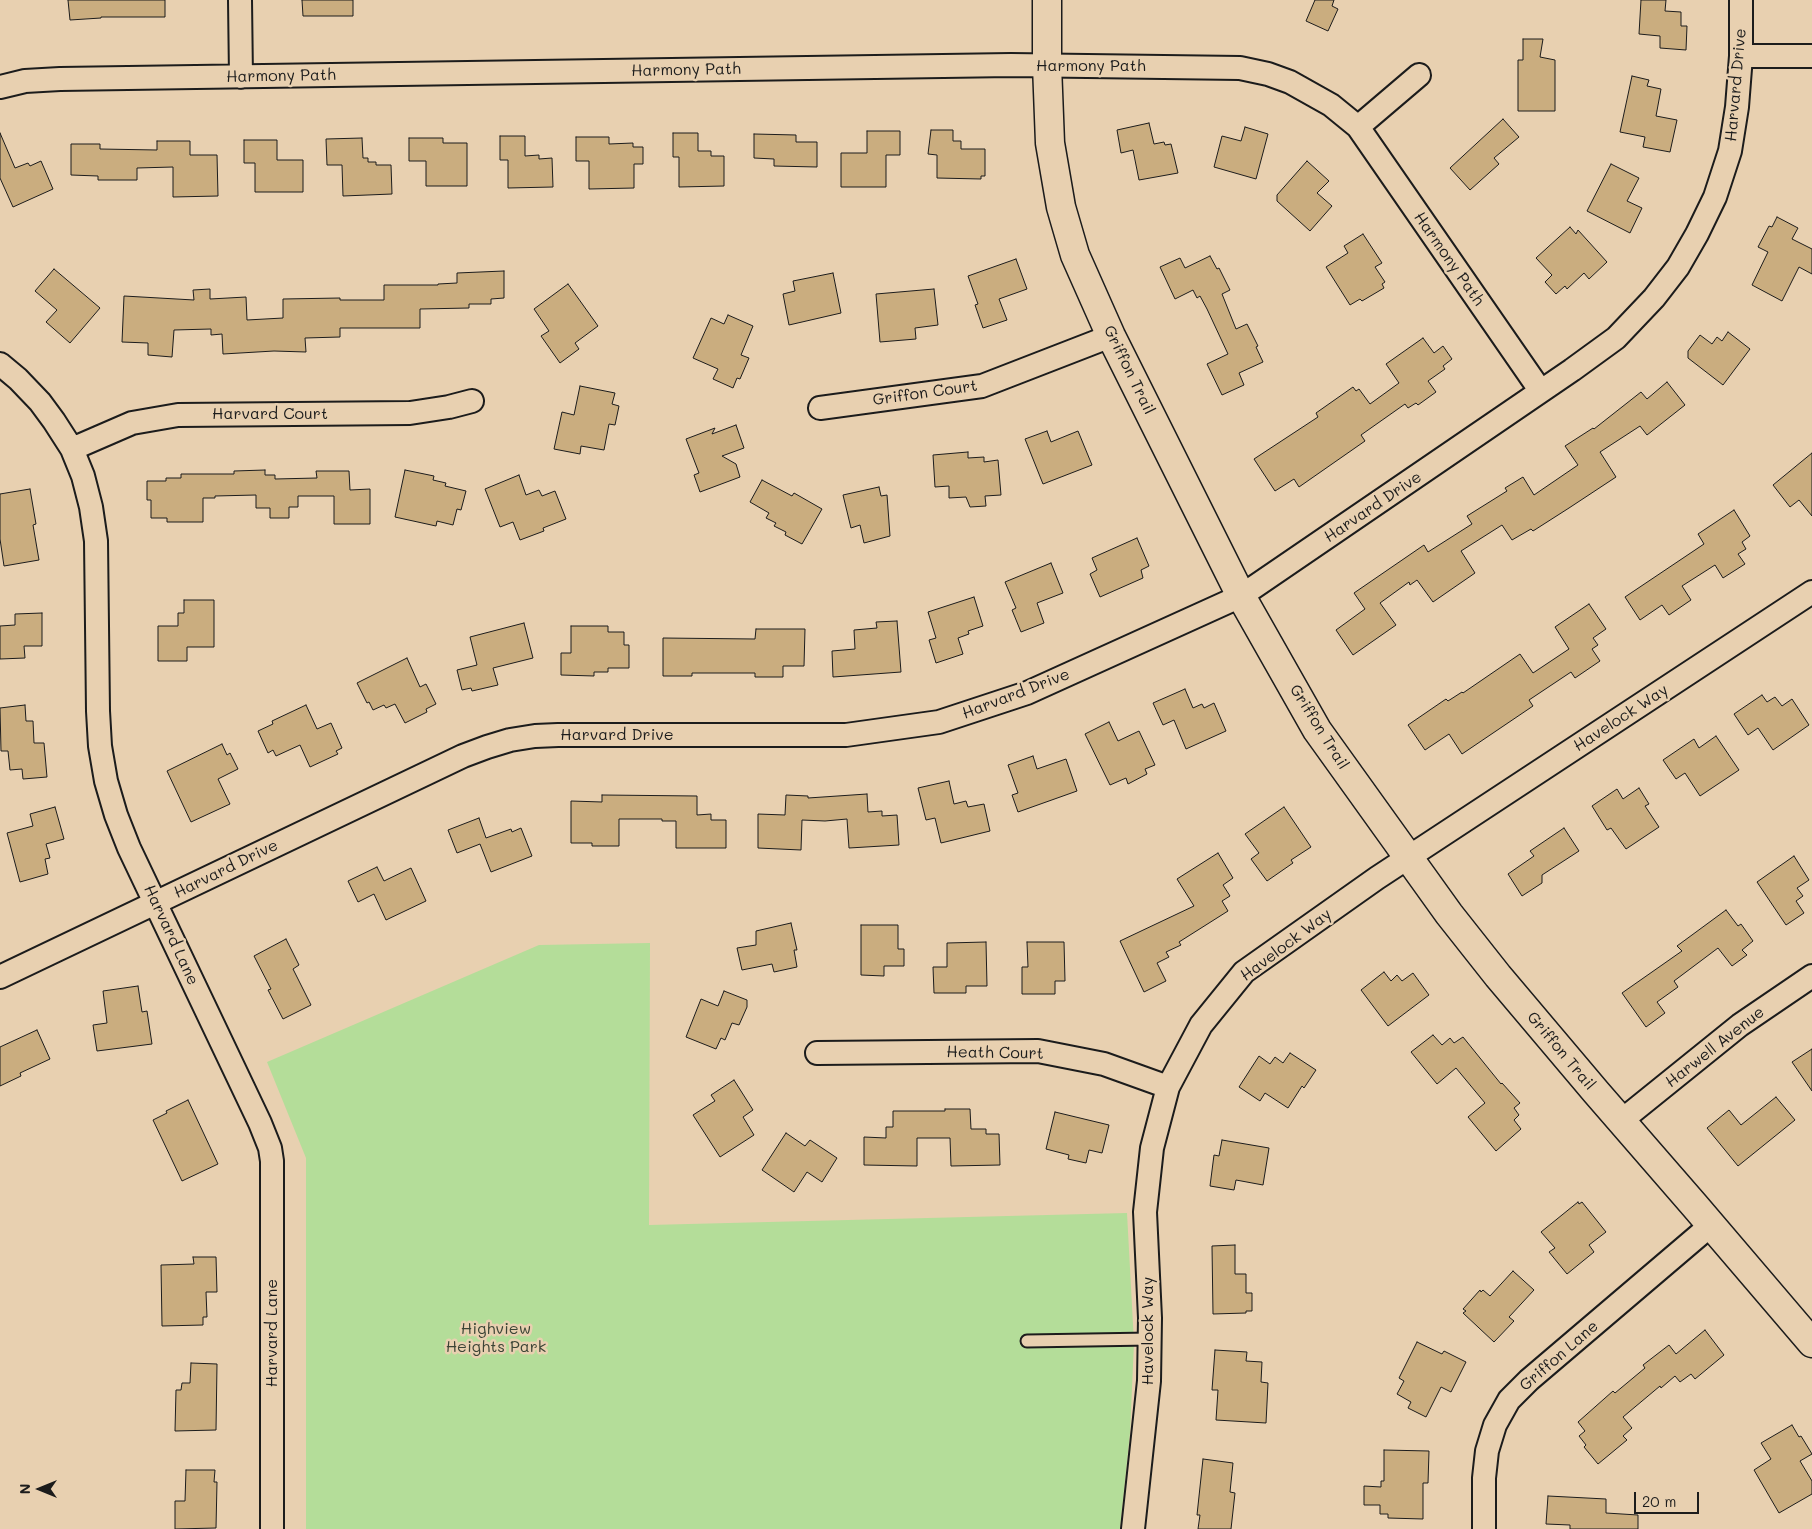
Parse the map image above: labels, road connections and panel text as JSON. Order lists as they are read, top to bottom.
{
  "streets": {
    "street": [
      "Harmony Path",
      "Harvard Drive",
      "Griffon Trail",
      "Griffon Court",
      "Harvard Court",
      "Havelock Way",
      "Harvard Lane",
      "Harwell Avenue",
      "Heath Court",
      "Griffon Lane"
    ]
  },
  "crossings": [
    ["Harmony Path", "Harvard Drive"],
    ["Harmony Path", "Griffon Trail"],
    ["Harvard Drive", "Griffon Trail"],
    ["Harvard Drive", "Harvard Lane"],
    ["Griffon Trail", "Griffon Court"],
    ["Griffon Trail", "Havelock Way"],
    ["Griffon Trail", "Harwell Avenue"],
    ["Griffon Trail", "Griffon Lane"],
    ["Harvard Court", "Harvard Lane"],
    ["Havelock Way", "Heath Court"]
  ],
  "parks": ["Highview Heights Park"],
  "scale_bar": "20 m",
  "north": "left"
}
